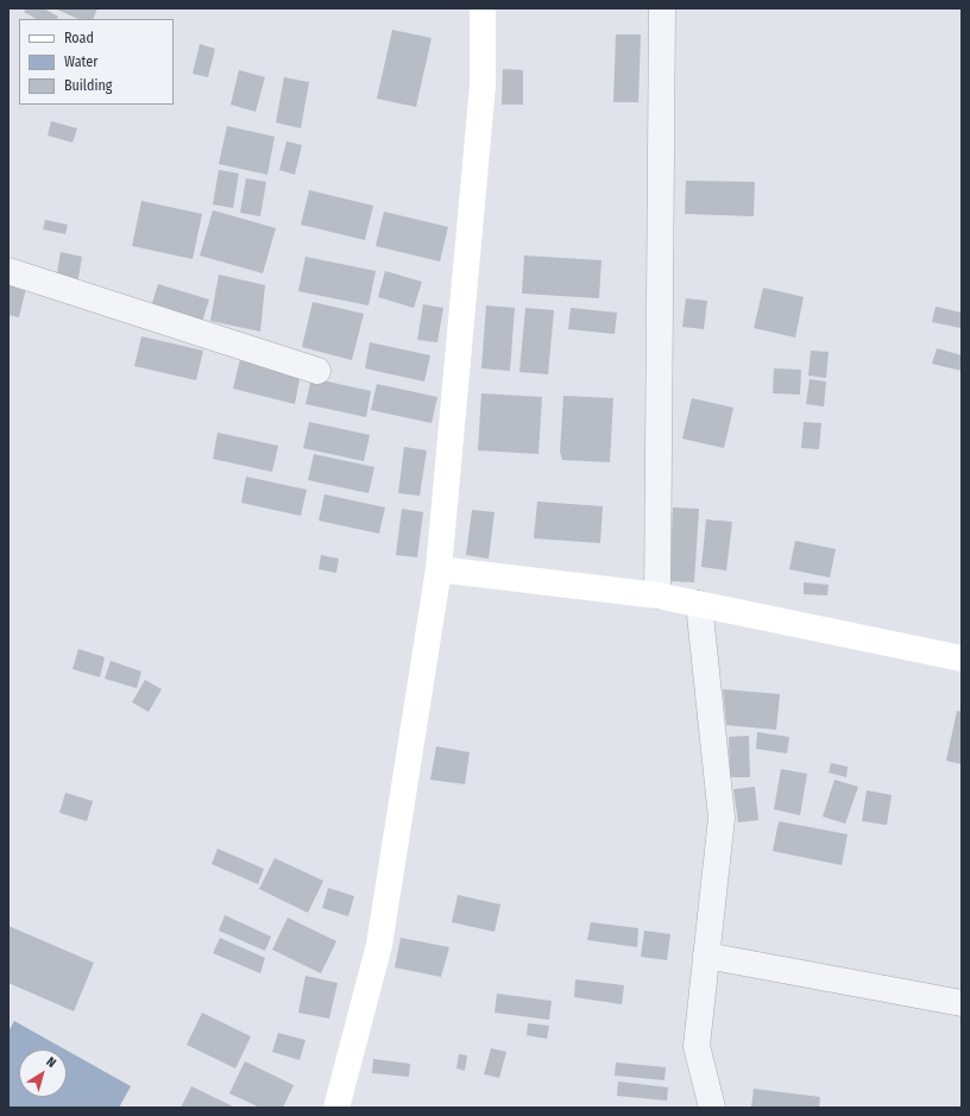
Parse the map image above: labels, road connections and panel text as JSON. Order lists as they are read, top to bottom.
{
  "legend": ["Road", "Water", "Building"],
  "north": "top right"
}
